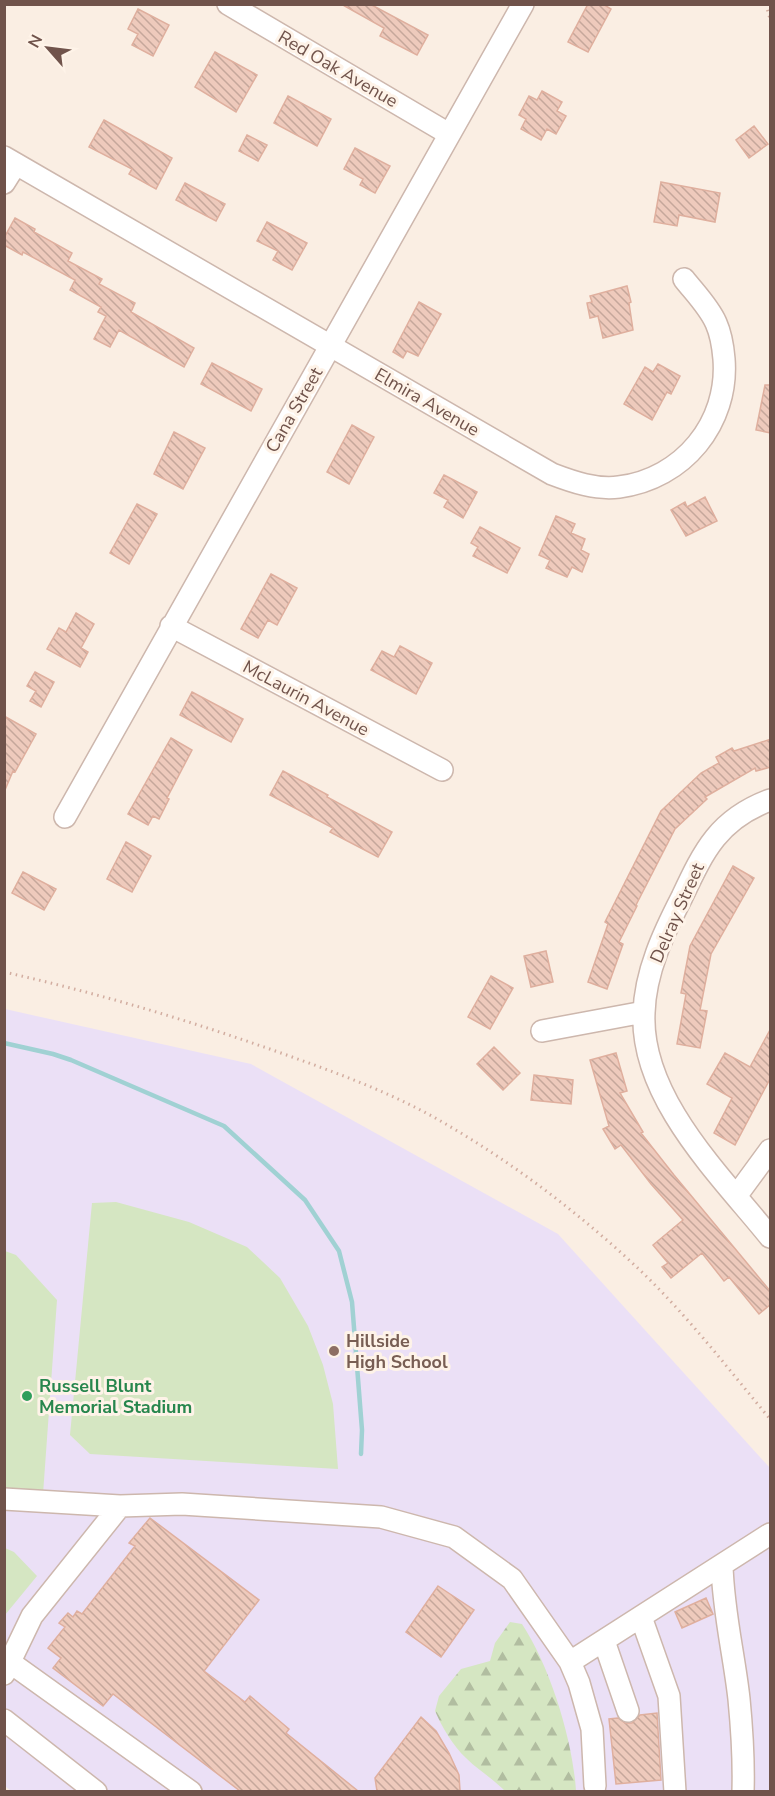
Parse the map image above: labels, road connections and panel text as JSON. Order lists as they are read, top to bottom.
{
  "streets": {
    "street": [
      "Red Oak Avenue",
      "Elmira Avenue",
      "Cana Street",
      "McLaurin Avenue",
      "Delray Street"
    ]
  },
  "crossings": [
    ["Red Oak Avenue", "Cana Street"],
    ["Elmira Avenue", "Cana Street"],
    ["Cana Street", "McLaurin Avenue"]
  ],
  "places": ["Hillside High School", "Russell Blunt Memorial Stadium"],
  "north": "top left"
}
